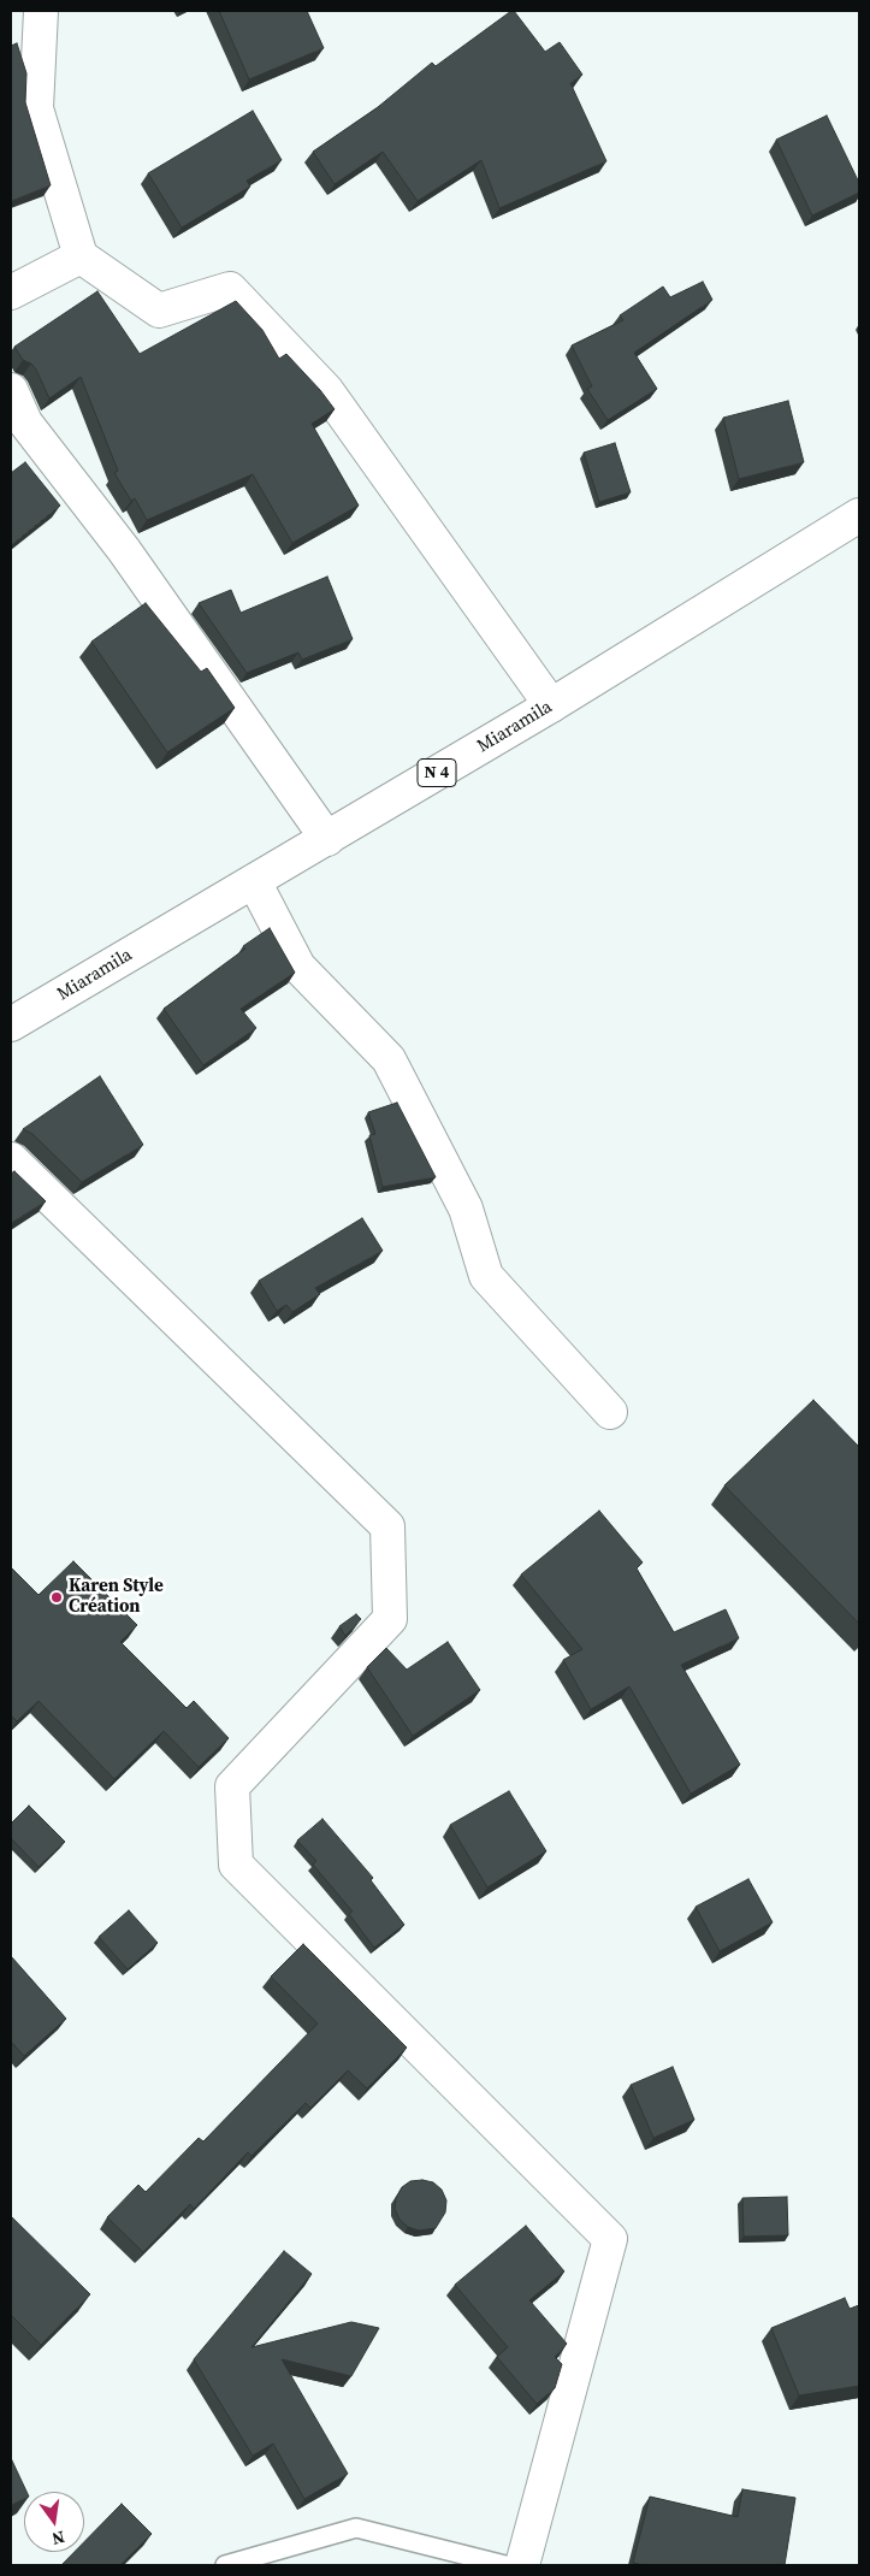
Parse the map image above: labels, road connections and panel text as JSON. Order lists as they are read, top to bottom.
{
  "streets": {
    "street": ["Miaramila", "N 4"]
  },
  "places": ["Karen Style Création"],
  "north": "bottom"
}
